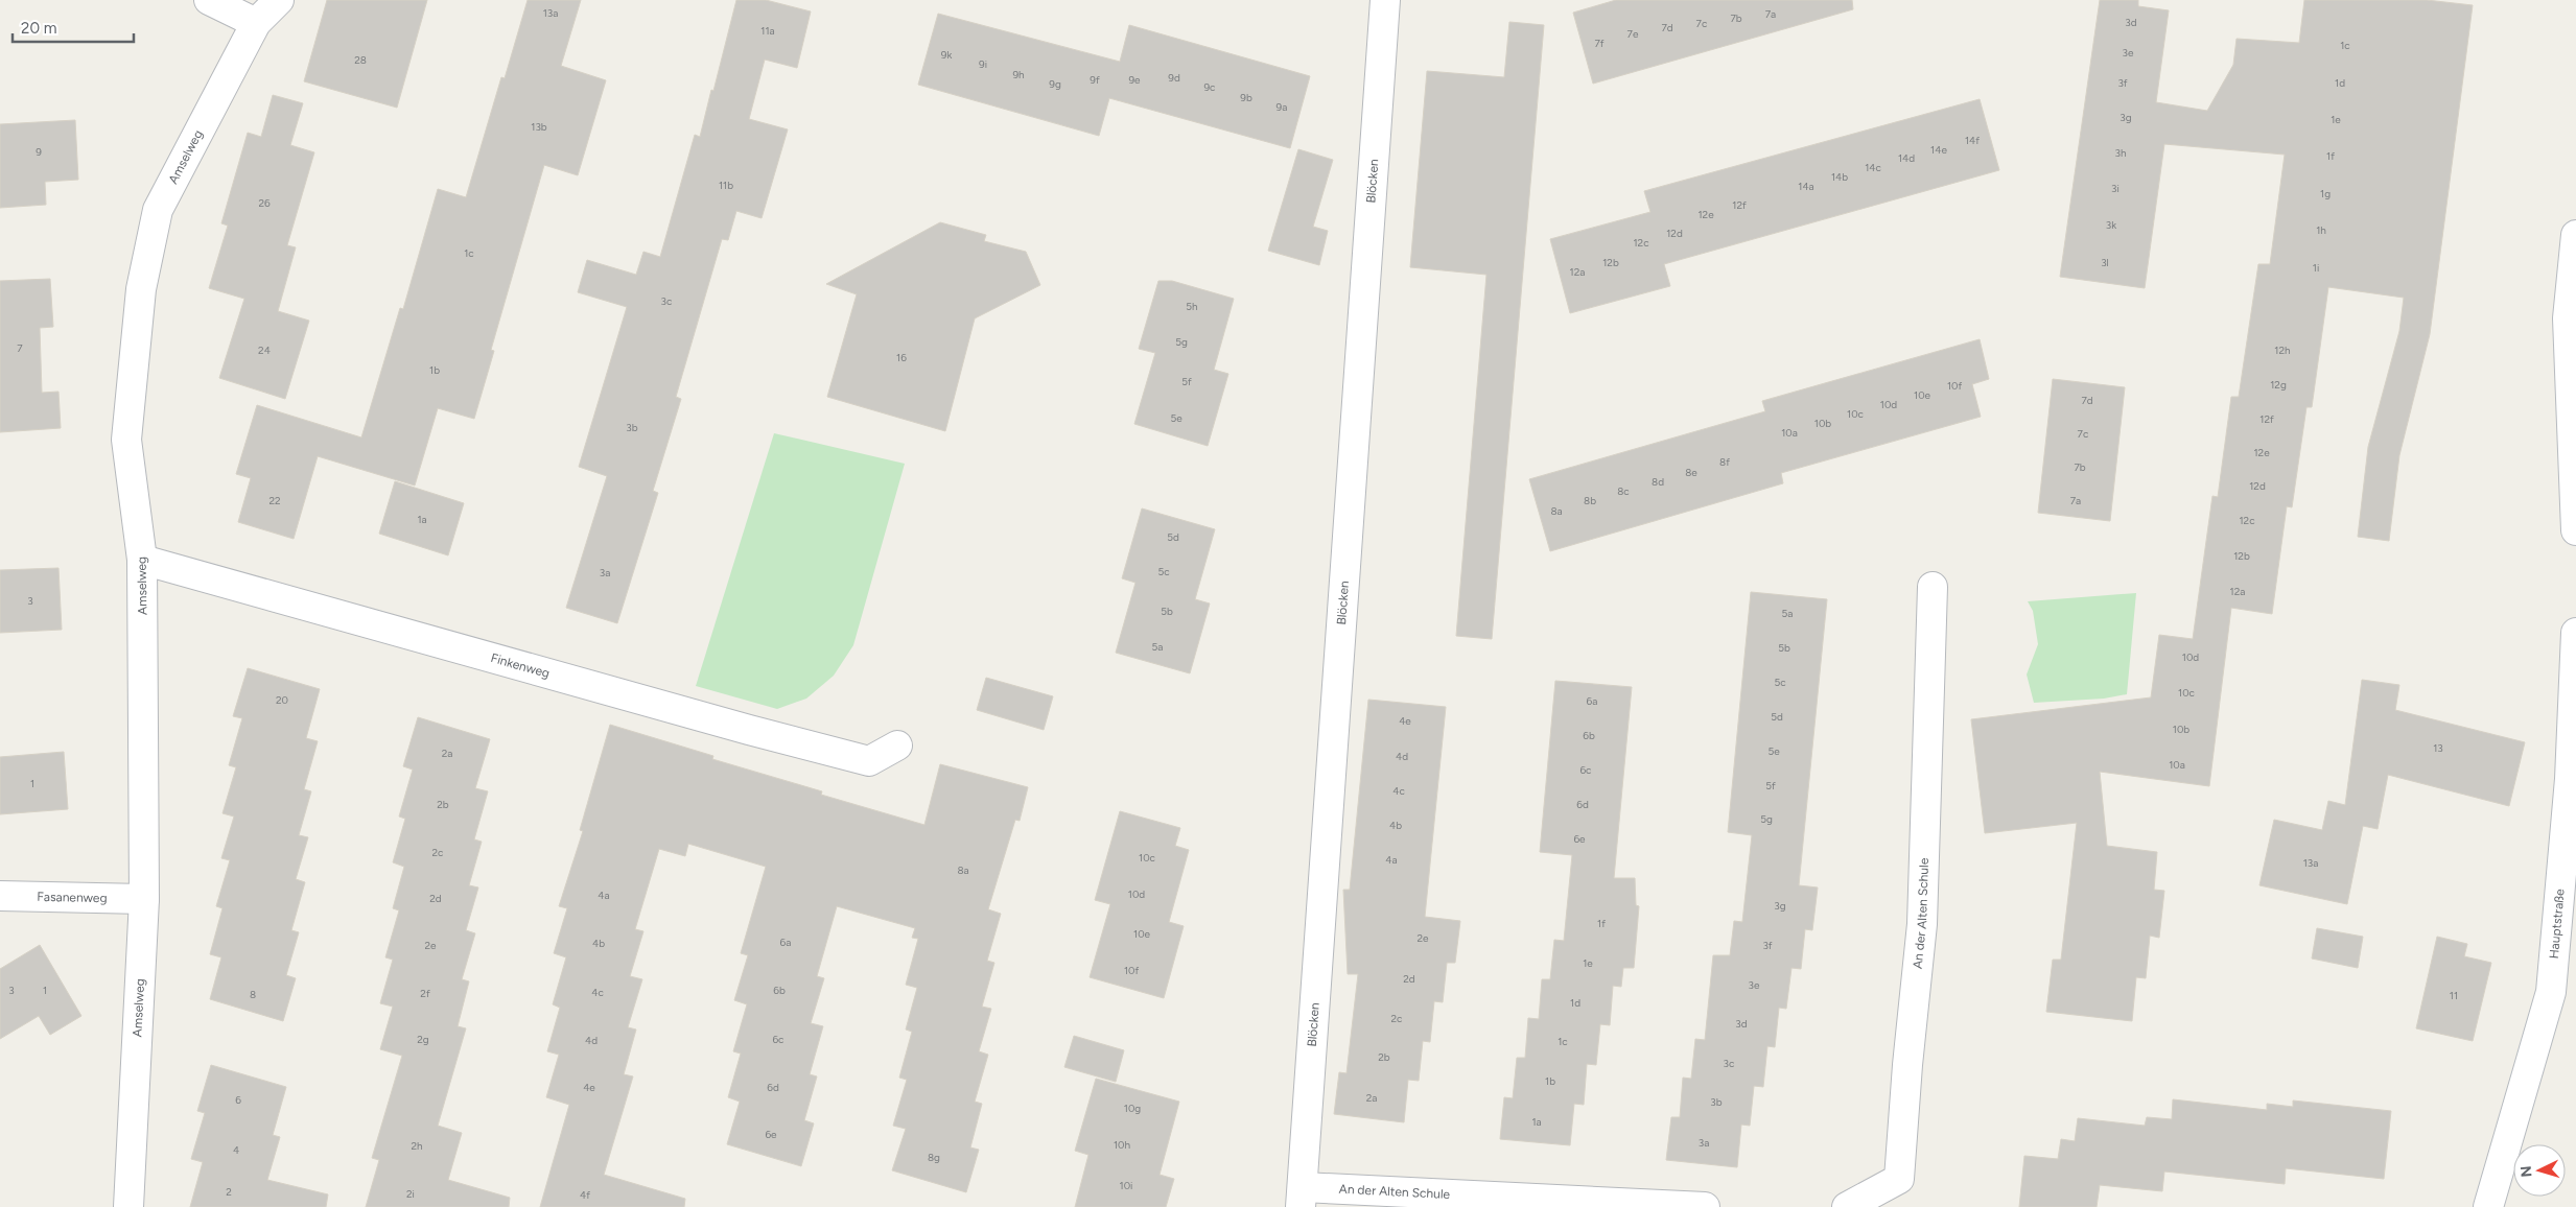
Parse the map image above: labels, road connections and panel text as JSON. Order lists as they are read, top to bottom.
{
  "streets": {
    "street": [
      "Amselweg",
      "Blöcken",
      "Finkenweg",
      "Fasanenweg",
      "An der Alten Schule",
      "Hauptstraße"
    ]
  },
  "crossings": [
    ["Amselweg", "Finkenweg"],
    ["Amselweg", "Fasanenweg"],
    ["Blöcken", "An der Alten Schule"]
  ],
  "house_numbers": [
    "13a",
    "7a",
    "7b",
    "3d",
    "7c",
    "7d",
    "11a",
    "7e",
    "7f",
    "1c",
    "3e",
    "9k",
    "28",
    "9i",
    "9h",
    "9d",
    "9f",
    "9e",
    "3f",
    "1d",
    "9g",
    "9c",
    "9b",
    "9a",
    "3g",
    "1e",
    "13b",
    "14f",
    "14e",
    "9",
    "3h",
    "1f",
    "14d",
    "14c",
    "14b",
    "11b",
    "14a",
    "3i",
    "1g",
    "26",
    "12f",
    "12e",
    "3k",
    "1h",
    "12d",
    "12c",
    "1c",
    "12b",
    "3l",
    "1i",
    "12a",
    "3c",
    "5h",
    "5g",
    "7",
    "24",
    "12h",
    "16",
    "1b",
    "5f",
    "12g",
    "10f",
    "10e",
    "7d",
    "10d",
    "10c",
    "5e",
    "12f",
    "10b",
    "3b",
    "10a",
    "7c",
    "12e",
    "8f",
    "7b",
    "8e",
    "8d",
    "12d",
    "8c",
    "22",
    "8b",
    "7a",
    "8a",
    "1a",
    "12c",
    "5d",
    "12b",
    "5c",
    "3a",
    "12a",
    "3",
    "5b",
    "5a",
    "5a",
    "5b",
    "10d",
    "5c",
    "10c",
    "20",
    "6a",
    "5d",
    "4e",
    "10b",
    "6b",
    "13",
    "5e",
    "2a",
    "4d",
    "10a",
    "6c",
    "1",
    "5f",
    "4c",
    "2b",
    "6d",
    "5g",
    "4b",
    "6e",
    "2c",
    "10c",
    "4a",
    "13a",
    "8a",
    "10d",
    "4a",
    "2d",
    "3g",
    "1f",
    "10e",
    "2e",
    "6a",
    "4b",
    "2e",
    "3f",
    "1e",
    "10f",
    "2d",
    "3e",
    "3",
    "1",
    "6b",
    "4c",
    "2f",
    "8",
    "11",
    "1d",
    "2c",
    "3d",
    "2g",
    "6c",
    "4d",
    "1c",
    "2b",
    "3c",
    "1b",
    "4e",
    "6d",
    "2a",
    "6",
    "3b",
    "10g",
    "1a",
    "6e",
    "3a",
    "10h",
    "2h",
    "4",
    "8g",
    "10i",
    "2",
    "2i",
    "4f"
  ],
  "scale_bar": "20 m",
  "north": "left"
}
